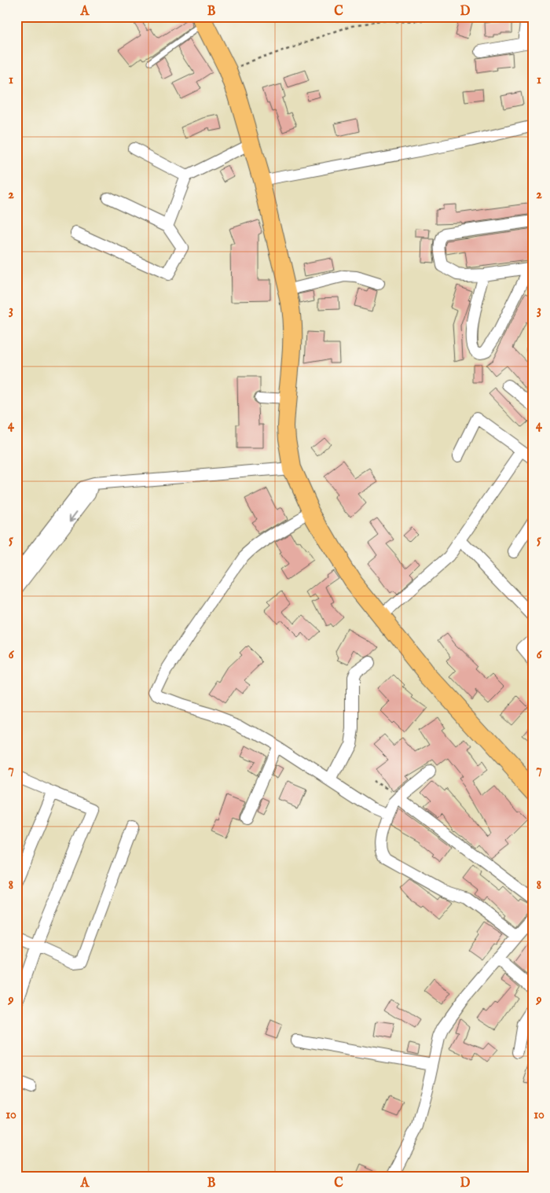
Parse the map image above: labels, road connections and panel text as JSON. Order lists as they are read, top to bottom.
{
  "grid": {
    "columns": [
      "A",
      "B",
      "C",
      "D"
    ],
    "rows": [
      "1",
      "2",
      "3",
      "4",
      "5",
      "6",
      "7",
      "8",
      "9",
      "10"
    ]
  }
}
